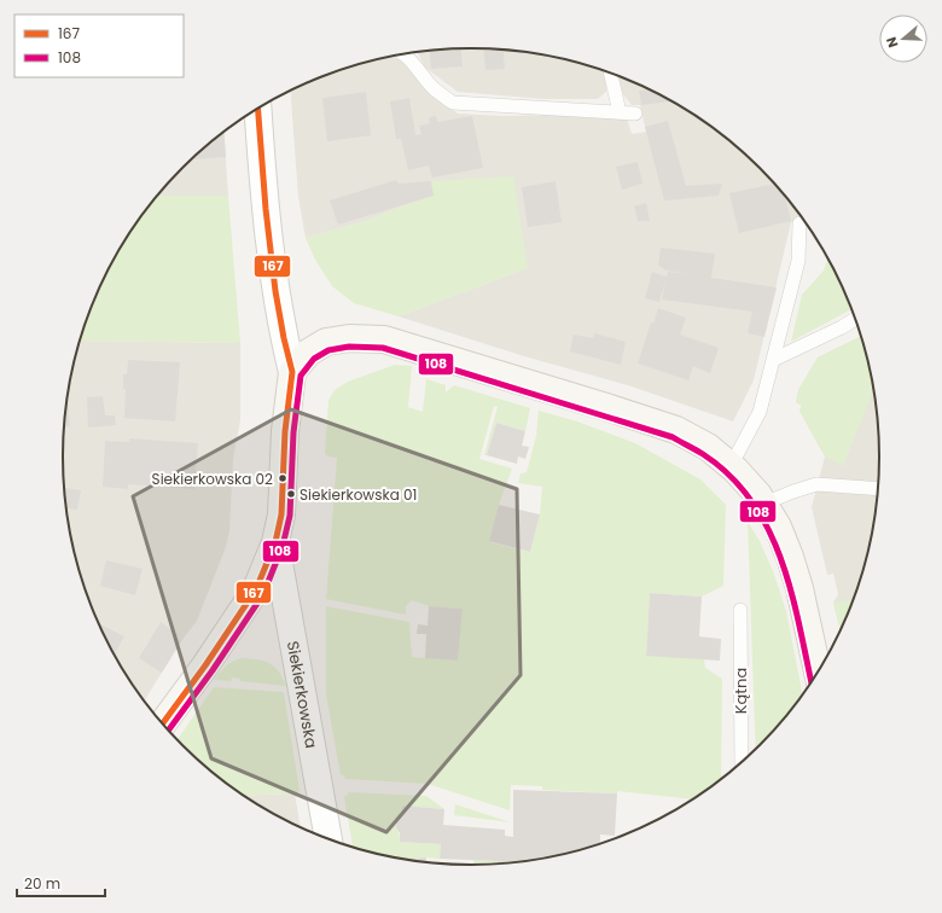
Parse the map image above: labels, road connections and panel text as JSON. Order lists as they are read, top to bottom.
{
  "streets": {
    "street": ["Siekierkowska"],
    "lane": ["Kątna"]
  },
  "places": ["Siekierkowska 02", "Siekierkowska 01"],
  "lines": ["transit line 167", "transit line 108"],
  "legend": ["167", "108"],
  "scale_bar": "20 m",
  "north": "left"
}
